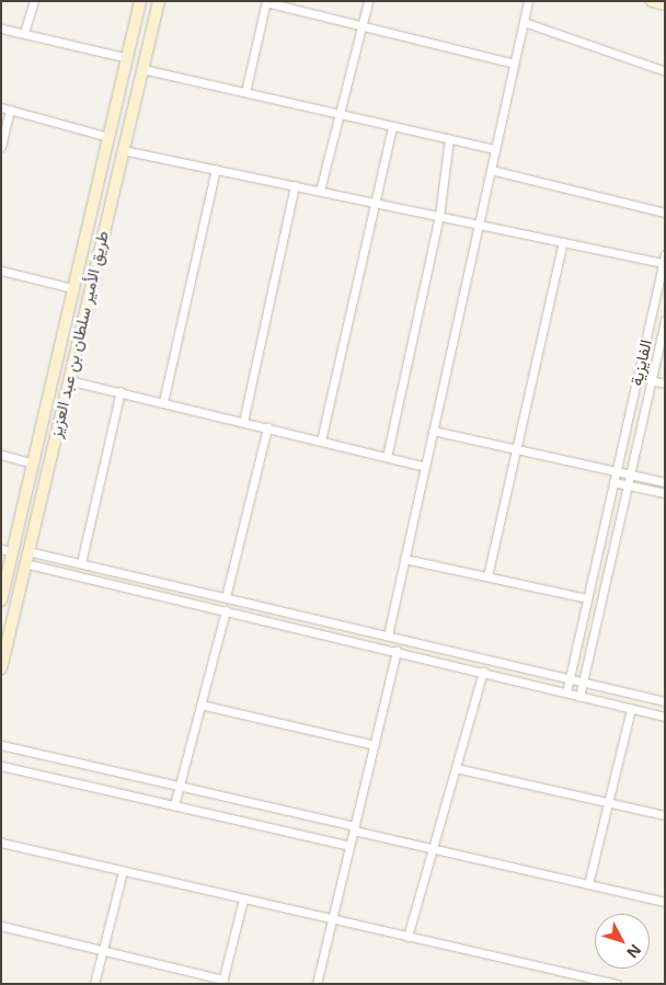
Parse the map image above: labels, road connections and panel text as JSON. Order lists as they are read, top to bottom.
{
  "streets": {
    "main road": ["طريق الأمير سلطان بن عبد العزيز"],
    "street": ["الفايزية"]
  },
  "north": "bottom right"
}
